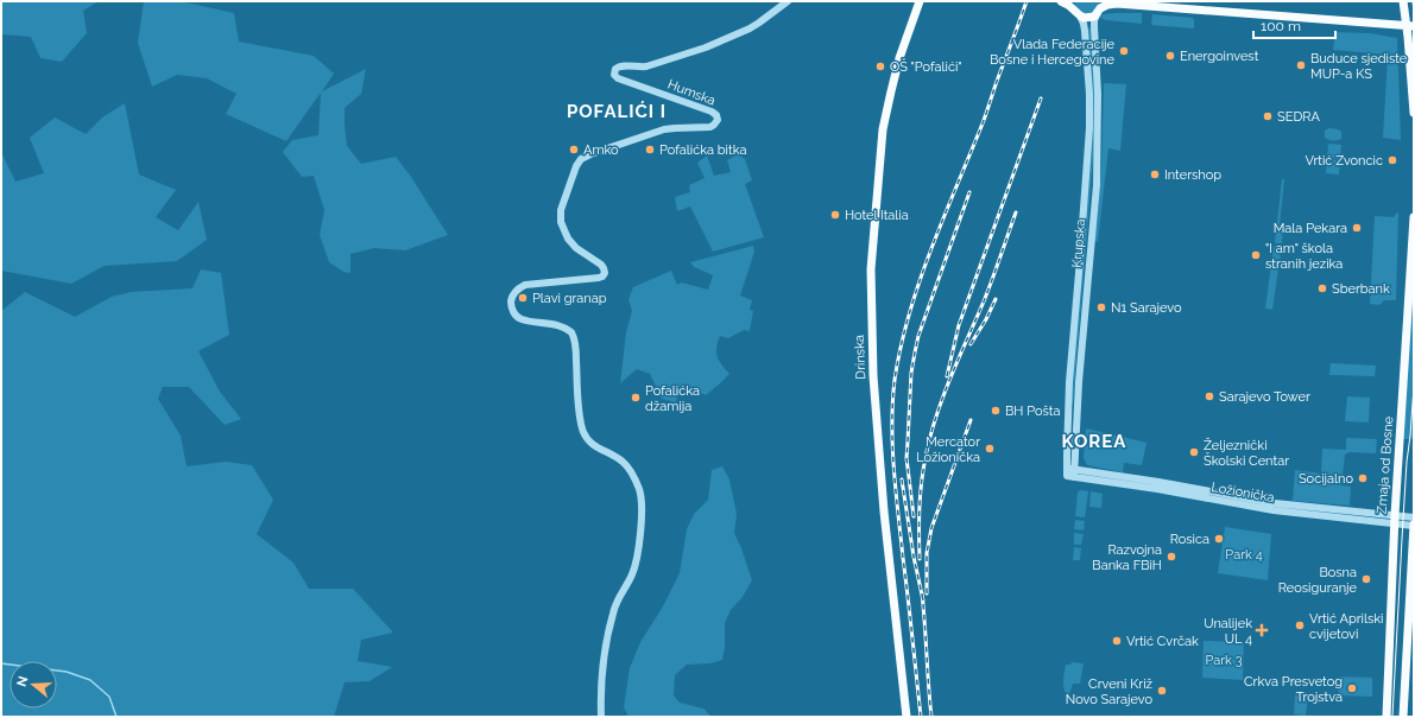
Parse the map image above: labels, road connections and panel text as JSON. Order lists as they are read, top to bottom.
{
  "streets": {
    "main road": ["Drinska", "Zmaja od Bosne"],
    "street": ["Humska", "Krupska", "Ložionička"]
  },
  "crossings": [
    ["Krupska", "Ložionička"],
    ["Zmaja od Bosne", "Ložionička"]
  ],
  "districts": ["POFALIĆI I", "KOREA"],
  "parks": ["Park 4", "Park 3"],
  "places": {
    "other": [
      "Vlada Federacije Bosne i Hercegovine",
      "Energoinvest",
      "Buduce sjediste MUP-a KS",
      "OŠ \"Pofalići\"",
      "SEDRA",
      "Amko",
      "Pofalićka bitka",
      "Vrtić Zvoncic",
      "Intershop",
      "Hotel Italia",
      "Mala Pekara",
      "\"I am\" škola stranih jezika",
      "Sberbank",
      "Plavi granap",
      "N1 Sarajevo",
      "Sarajevo Tower",
      "Pofalićka džamija",
      "BH Pošta",
      "Mercator Ložionička",
      "Željeznički Školski Centar",
      "Socijalno",
      "Rosica",
      "Razvojna Banka FBiH",
      "Bosna Reosiguranje",
      "Vrtić Aprilski cvijetovi",
      "Vrtić Cvrčak",
      "Crkva Presvetog Trojstva",
      "Crveni Križ Novo Sarajevo"
    ],
    "health": ["Unalijek UL 4"]
  },
  "scale_bar": "100 m",
  "north": "left"
}
